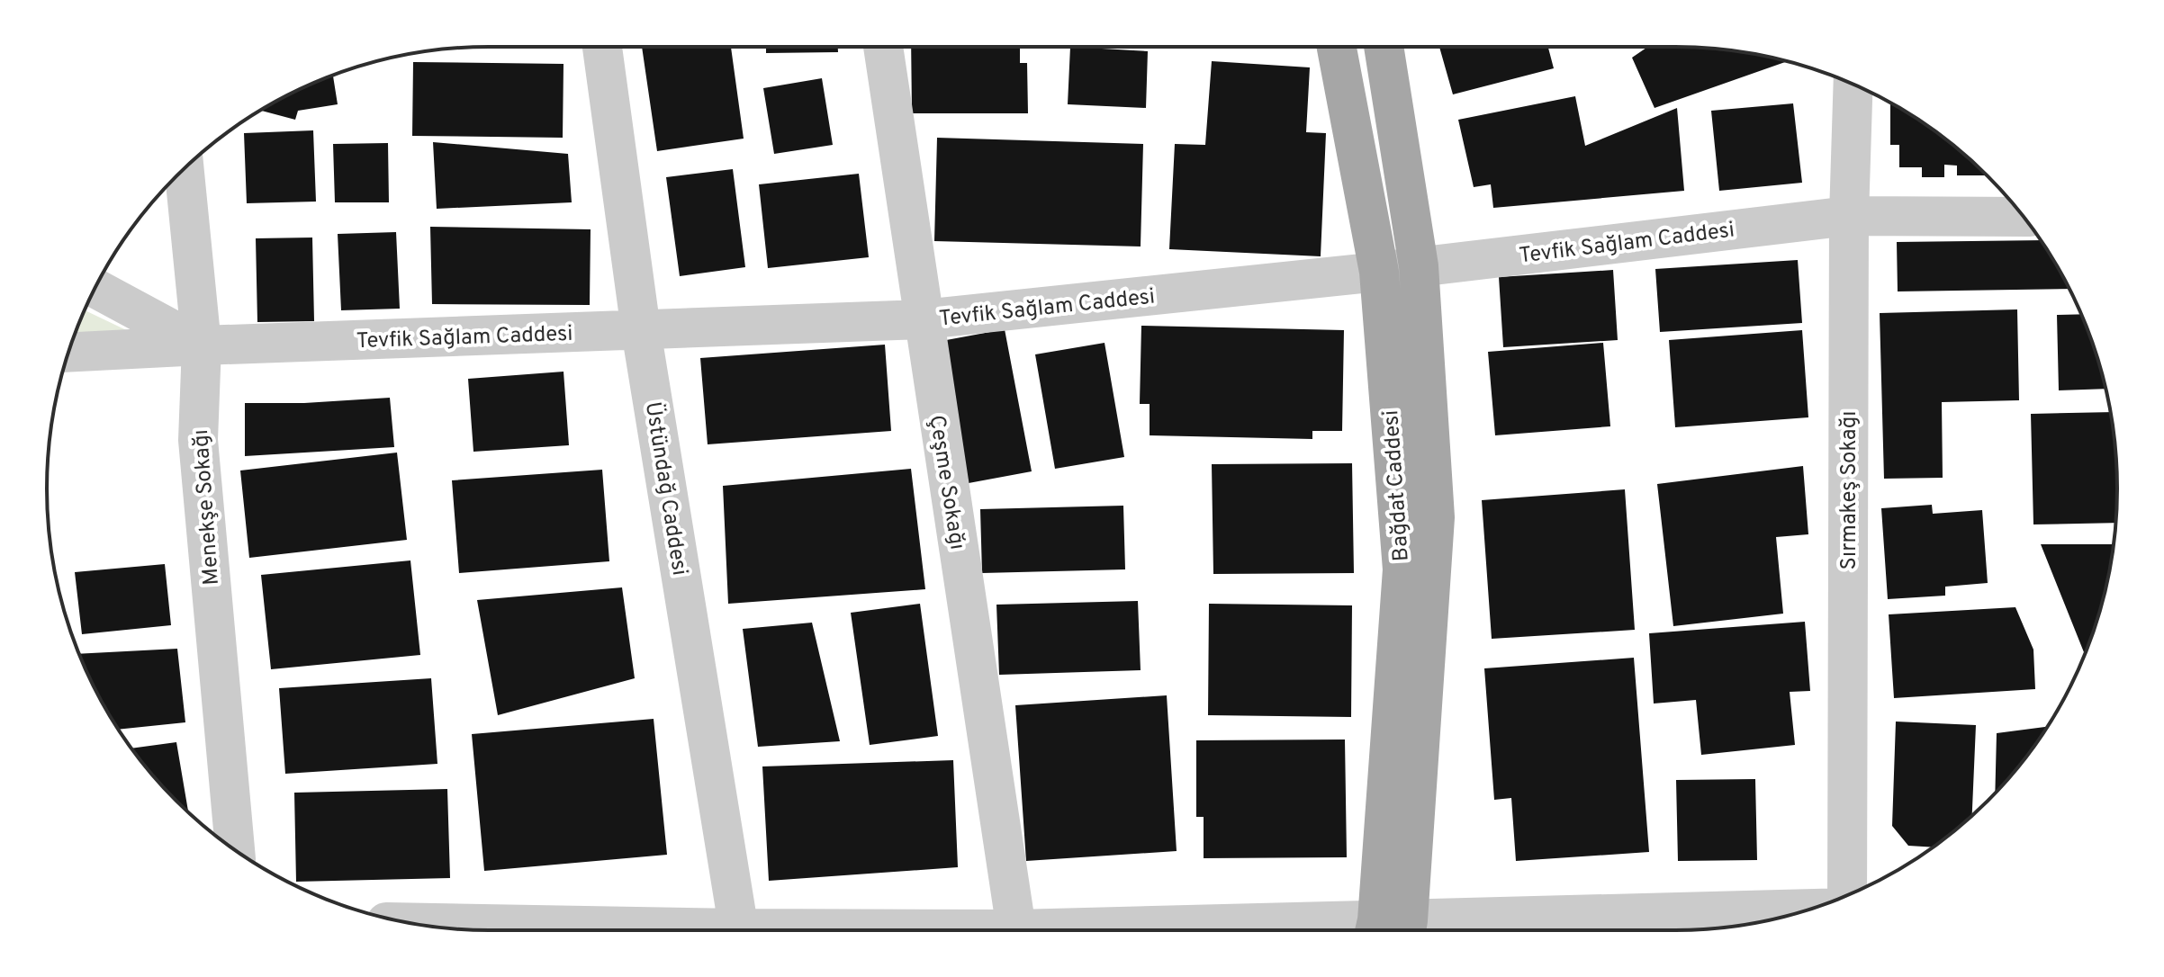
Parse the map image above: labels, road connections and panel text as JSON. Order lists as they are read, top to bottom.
{
  "streets": {
    "main road": ["Bağdat Caddesi"],
    "street": [
      "Tevfik Sağlam Caddesi",
      "Çeşme Sokağı",
      "Üstündağ Caddesi",
      "Sırmakeş Sokağı",
      "Menekşe Sokağı"
    ]
  },
  "crossings": [
    ["Tevfik Sağlam Caddesi", "Çeşme Sokağı"],
    ["Tevfik Sağlam Caddesi", "Bağdat Caddesi"],
    ["Tevfik Sağlam Caddesi", "Üstündağ Caddesi"],
    ["Tevfik Sağlam Caddesi", "Sırmakeş Sokağı"],
    ["Tevfik Sağlam Caddesi", "Menekşe Sokağı"]
  ]
}
